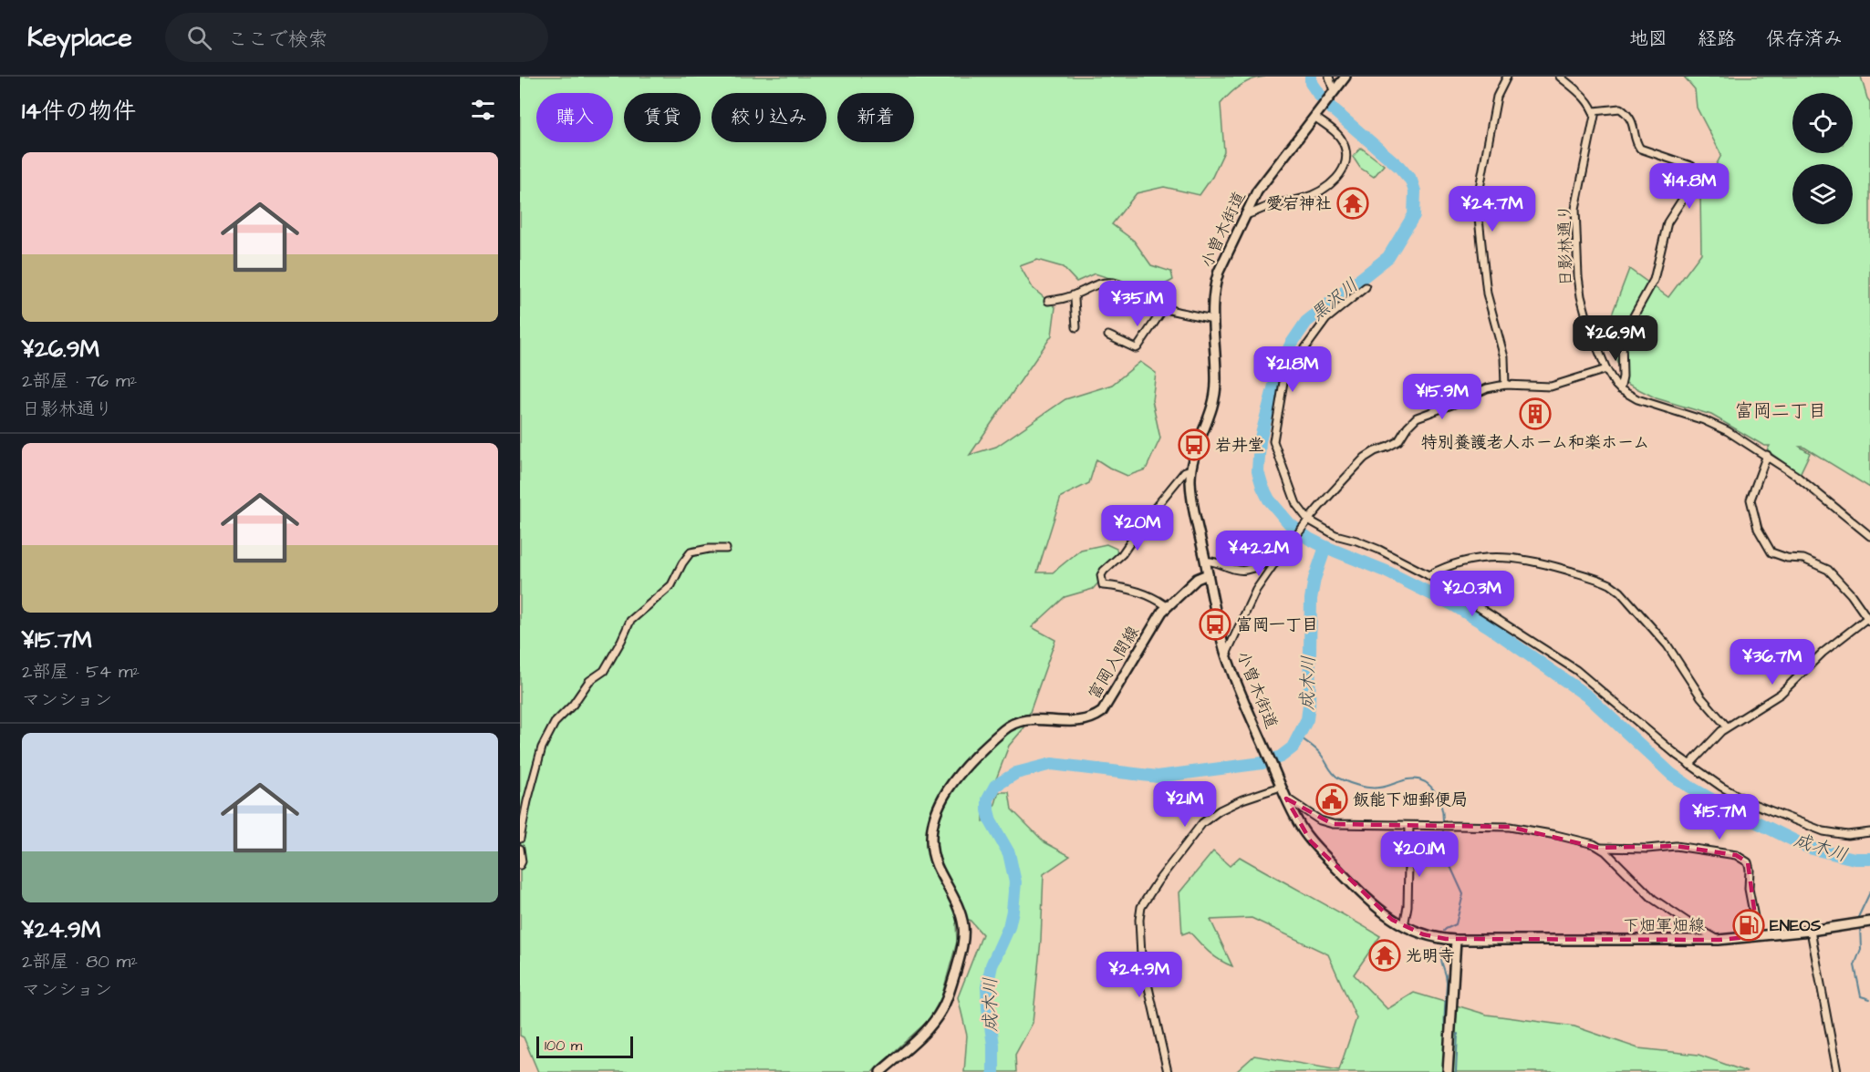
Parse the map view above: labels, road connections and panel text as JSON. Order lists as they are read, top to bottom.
{
  "streets": {
    "main road": ["小曽木街道", "富岡入間線", "下畑軍畑線"],
    "street": ["日影林通り"]
  },
  "crossings": [
    ["小曽木街道", "富岡入間線"],
    ["小曽木街道", "下畑軍畑線"]
  ],
  "districts": ["富岡二丁目"],
  "water": ["黒沢川", "成木川"],
  "places": {
    "temple": ["愛宕神社", "光明寺"],
    "building": ["特別養護老人ホーム和楽ホーム"],
    "bus stop": ["岩井堂", "富岡一丁目"],
    "public building": ["飯能下畑郵便局"],
    "fuel station": ["ENEOS"]
  },
  "scale_bar": "100 m",
  "page": {
    "header": "Keyplace",
    "search": "ここで検索",
    "nav": ["地図", "経路", "保存済み"],
    "heading": "14件の物件",
    "chip": [
      "購入",
      "賃貸",
      "絞り込み",
      "新着"
    ],
    "list": [
      {
        "name": "¥26.9M",
        "note": "2部屋 · 76 m² · 日影林通り"
      },
      {
        "name": "¥15.7M",
        "note": "2部屋 · 54 m² · マンション"
      },
      {
        "name": "¥24.9M",
        "note": "2部屋 · 80 m² · マンション"
      }
    ],
    "price": [
      "¥14.8M",
      "¥24.7M",
      "¥35.1M",
      "¥26.9M",
      "¥21.8M",
      "¥15.9M",
      "¥20M",
      "¥42.2M",
      "¥20.3M",
      "¥36.7M",
      "¥21M",
      "¥15.7M",
      "¥20.1M",
      "¥24.9M"
    ],
    "scale": "100 m"
  }
}
